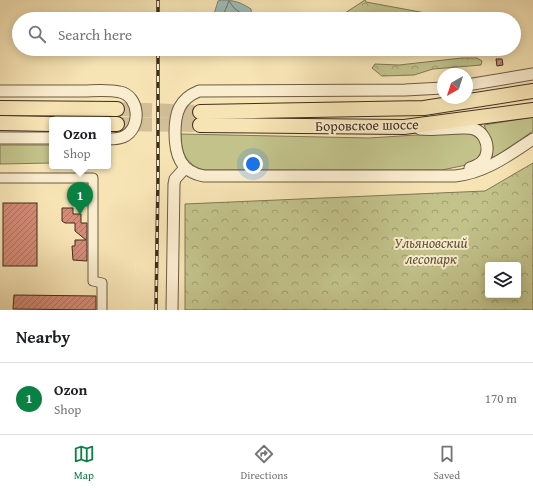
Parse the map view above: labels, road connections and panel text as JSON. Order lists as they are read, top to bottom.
{
  "streets": {
    "main road": ["Боровское шоссе"]
  },
  "parks": ["Ульяновский лесопарк"],
  "north": "bottom left",
  "page": {
    "search": "Search here",
    "popup": ["Ozon", "Shop"],
    "pins": "1",
    "heading": "Nearby",
    "list": [
      {
        "mark": "1",
        "name": "Ozon",
        "note": "Shop",
        "value": "170 m"
      }
    ],
    "nav": ["Map", "Directions", "Saved"]
  }
}
